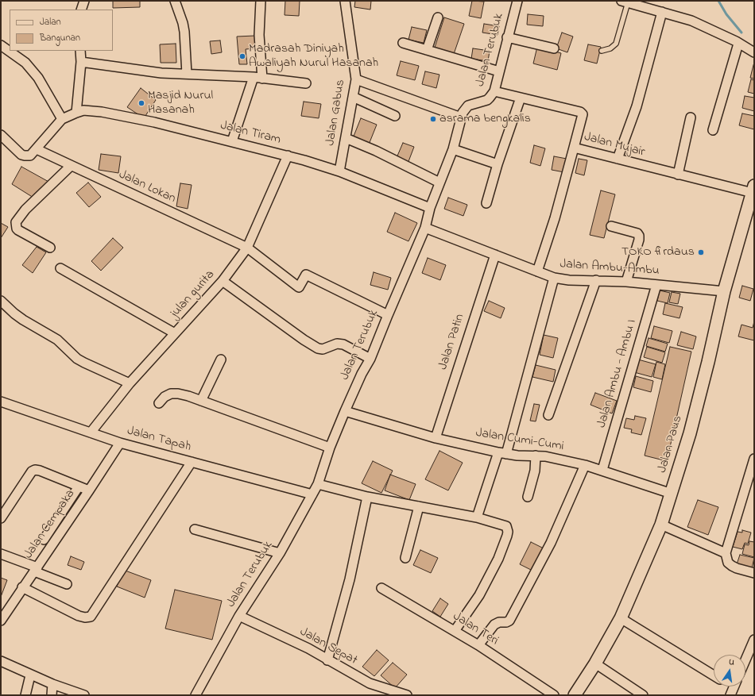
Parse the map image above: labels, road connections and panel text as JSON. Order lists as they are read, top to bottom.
{
  "streets": {
    "main road": ["Jalan Paus"],
    "street": [
      "Jalan Terubuk",
      "Jalan Gabus",
      "Jalan Tiram",
      "Jalan Mujair",
      "Jalan Lokan",
      "Jalan Ambu-Ambu",
      "julan gurita",
      "Jalan Patin",
      "Jalan Ambu - Ambu I",
      "Jalan Tapah",
      "Jalan Cumi-Cumi",
      "Jalan Cempaka",
      "Jalan Teri",
      "Jalan Sepat"
    ]
  },
  "crossings": [
    ["Jalan Terubuk", "Jalan Tiram"],
    ["Jalan Terubuk", "Jalan Mujair"],
    ["Jalan Terubuk", "Jalan Lokan"],
    ["Jalan Terubuk", "Jalan Ambu-Ambu"],
    ["Jalan Terubuk", "Jalan Tapah"],
    ["Jalan Terubuk", "Jalan Cumi-Cumi"],
    ["Jalan Terubuk", "Jalan Sepat"],
    ["Jalan Gabus", "Jalan Tiram"],
    ["Jalan Tiram", "julan gurita"],
    ["Jalan Mujair", "Jalan Paus"],
    ["Jalan Lokan", "julan gurita"],
    ["Jalan Ambu-Ambu", "Jalan Patin"],
    ["Jalan Ambu-Ambu", "Jalan Ambu - Ambu I"],
    ["Jalan Ambu-Ambu", "Jalan Paus"],
    ["julan gurita", "Jalan Tapah"],
    ["Jalan Patin", "Jalan Cumi-Cumi"],
    ["Jalan Ambu - Ambu I", "Jalan Cumi-Cumi"],
    ["Jalan Tapah", "Jalan Cempaka"],
    ["Jalan Cumi-Cumi", "Jalan Paus"]
  ],
  "places": [
    "Madrasah Diniyah Awaliyah Nurul Hasanah",
    "Masjid Nurul Hasanah",
    "asrama bengkalis",
    "TOKO firdaus"
  ],
  "legend": ["Jalan", "Bangunan"],
  "north": "top"
}
